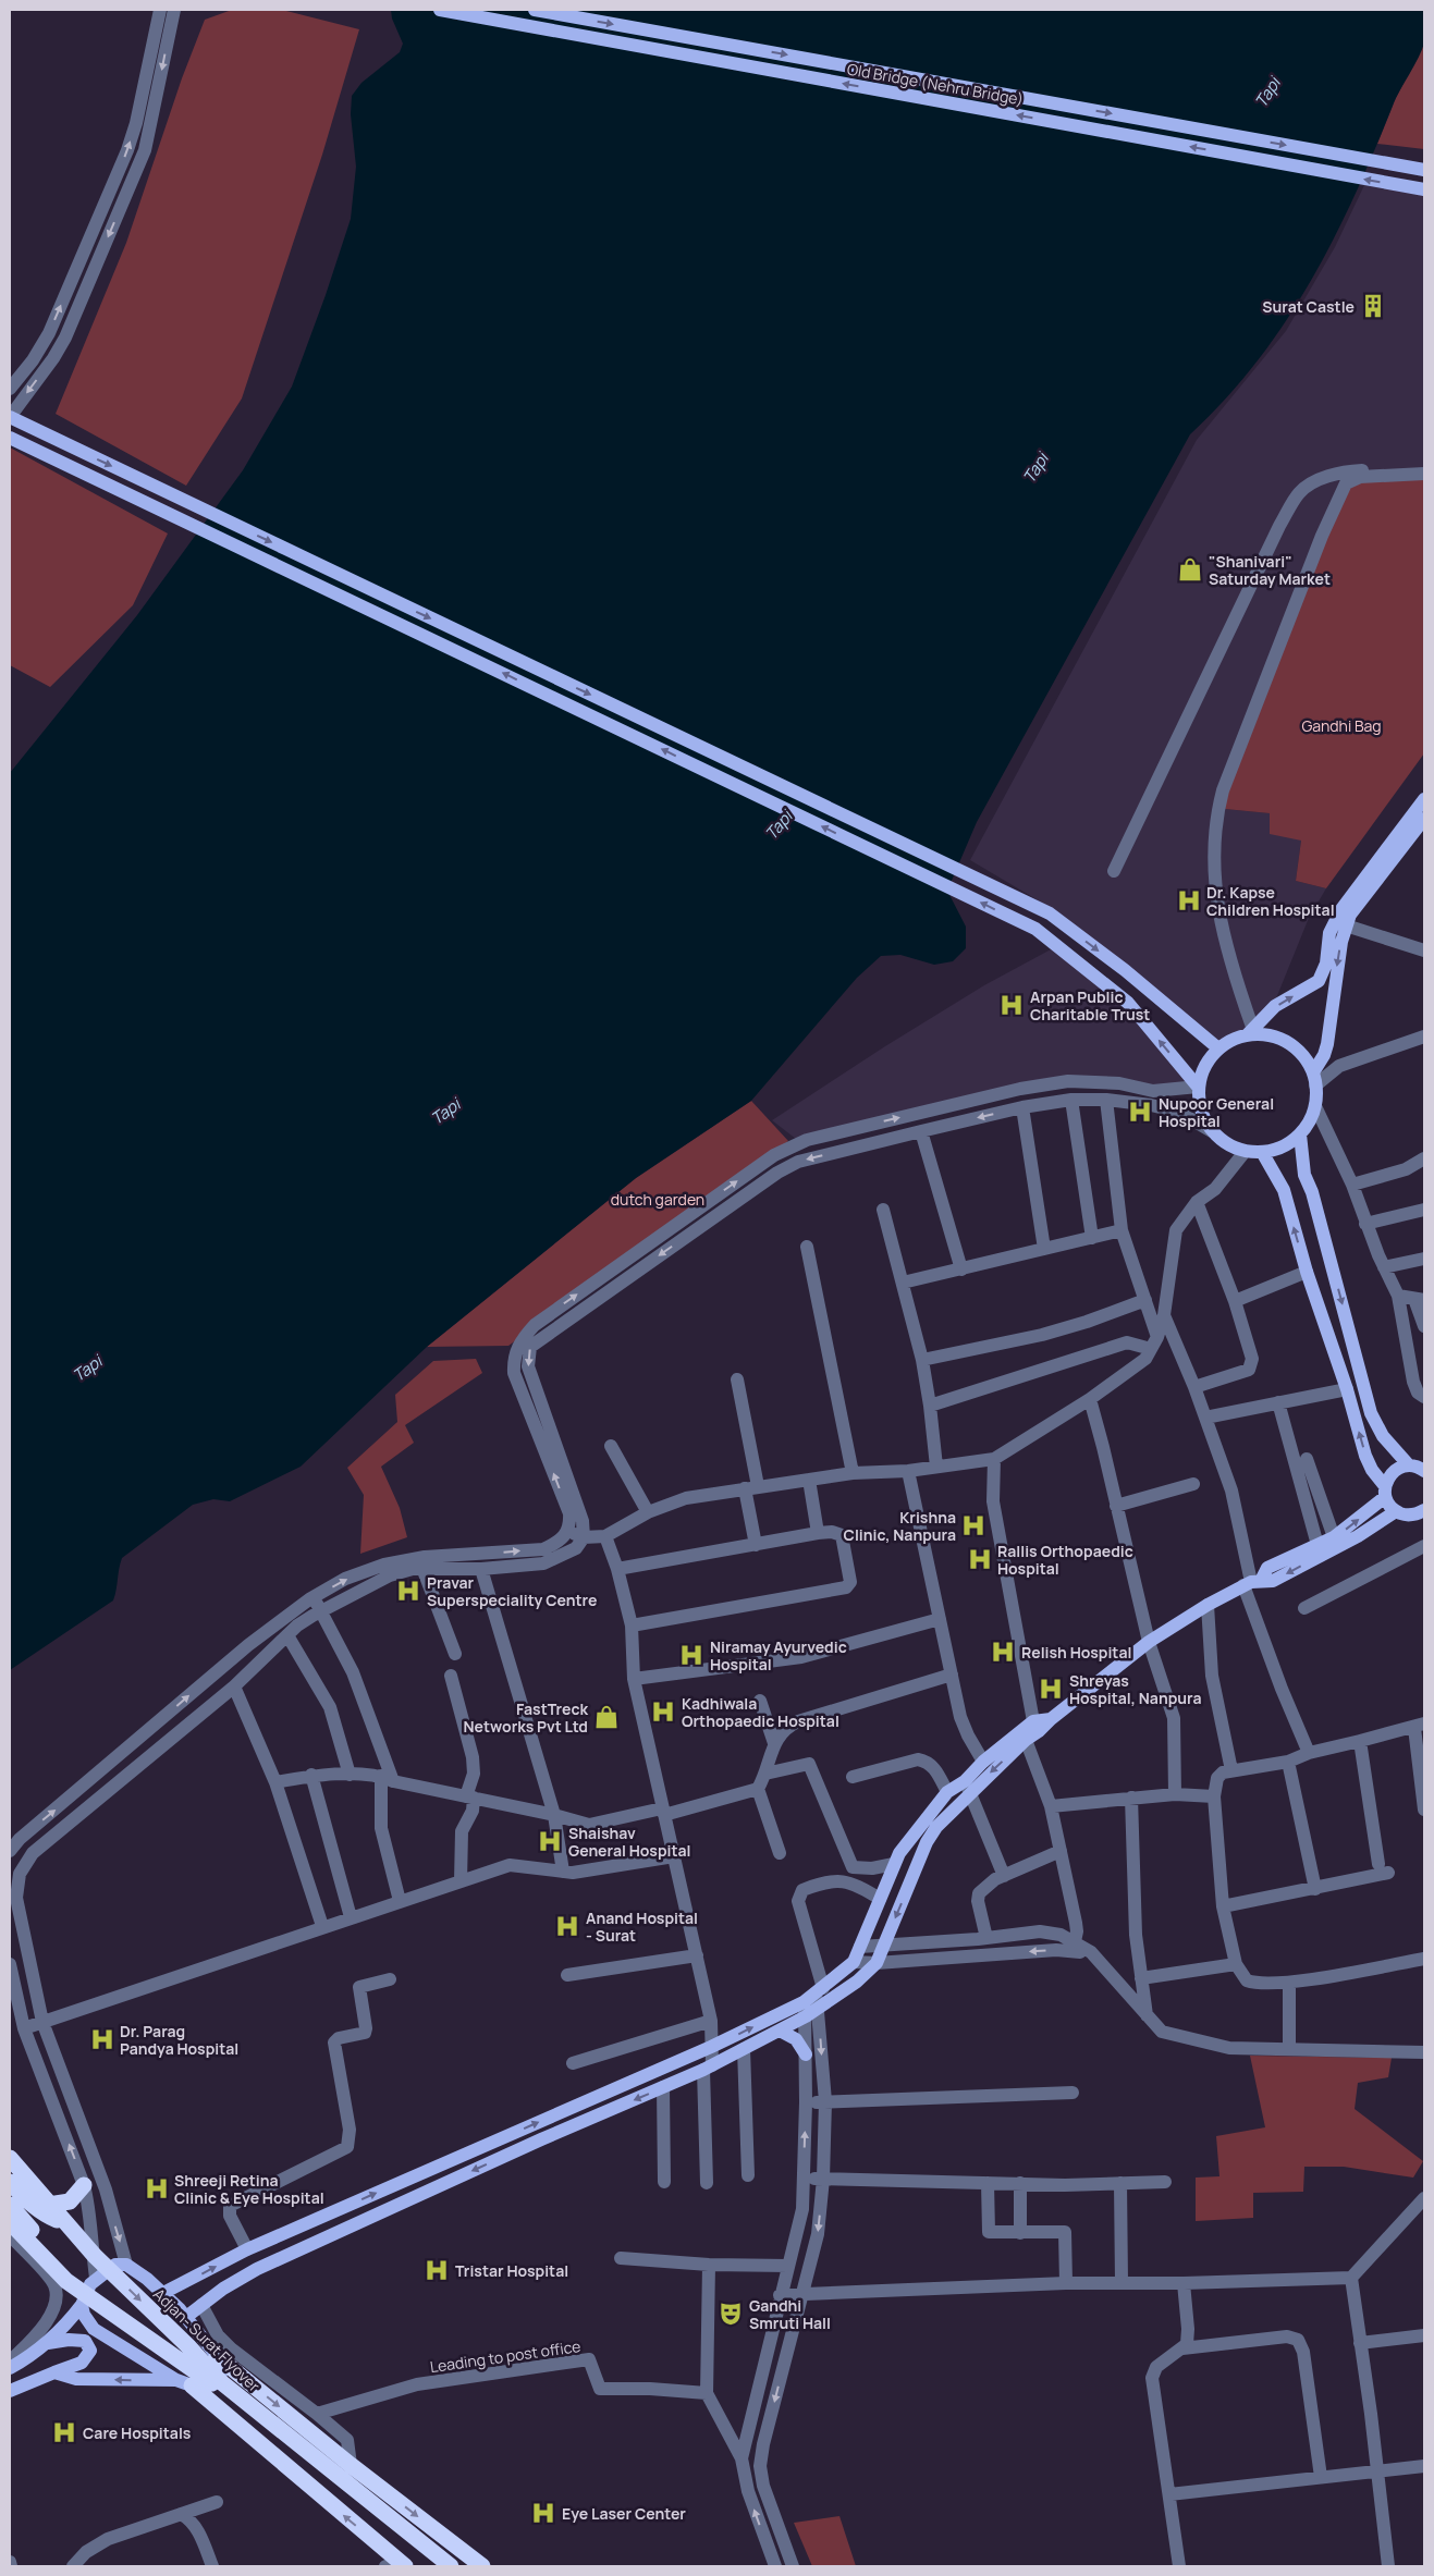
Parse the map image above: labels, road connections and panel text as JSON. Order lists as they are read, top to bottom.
{
  "streets": {
    "highway": ["Adjan- Surat Flyover"],
    "main road": ["Old Bridge (Nehru Bridge)"],
    "street": ["Leading to post office"]
  },
  "water": ["Tapi"],
  "parks": ["Gandhi Bag", "dutch garden"],
  "places": {
    "building": ["Surat Castle"],
    "shop": ["\"Shanivari\" Saturday Market", "FastTreck Networks Pvt Ltd"],
    "hospital": [
      "Dr. Kapse Children Hospital",
      "Arpan Public Charitable Trust",
      "Nupoor General Hospital",
      "Krishna Clinic, Nanpura",
      "Rallis Orthopaedic Hospital",
      "Pravar Superspeciality Centre",
      "Relish Hospital",
      "Niramay Ayurvedic Hospital",
      "Shreyas Hospital, Nanpura",
      "Kadhiwala Orthopaedic Hospital",
      "Shaishav General Hospital",
      "Anand Hospital - Surat",
      "Dr. Parag Pandya Hospital",
      "Shreeji Retina Clinic & Eye Hospital",
      "Tristar Hospital",
      "Care Hospitals",
      "Eye Laser Center"
    ],
    "theatre": ["Gandhi Smruti Hall"]
  }
}
